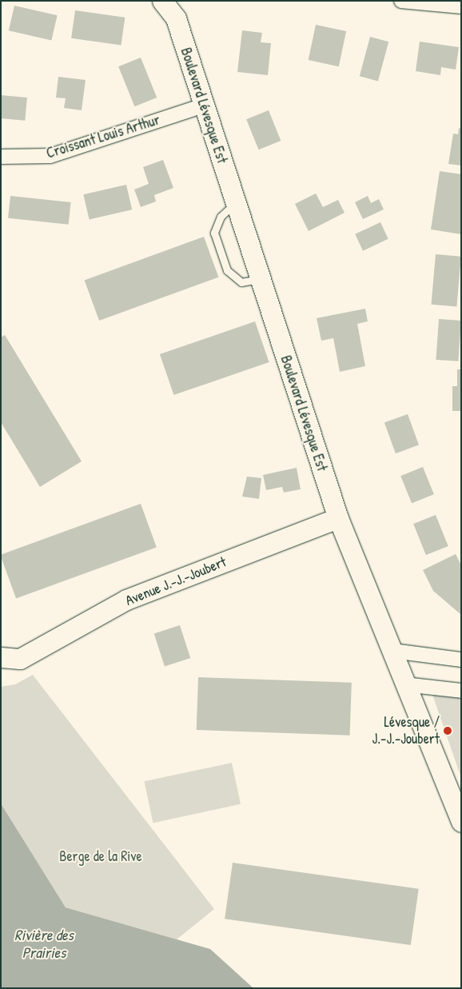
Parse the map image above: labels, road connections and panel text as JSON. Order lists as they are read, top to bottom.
{
  "streets": {
    "street": ["Boulevard Lévesque Est", "Croissant Louis Arthur", "Avenue J.-J.-Joubert"]
  },
  "crossings": [
    ["Boulevard Lévesque Est", "Croissant Louis Arthur"],
    ["Boulevard Lévesque Est", "Avenue J.-J.-Joubert"]
  ],
  "water": ["Rivière des Prairies"],
  "parks": ["Berge de la Rive"],
  "places": ["Lévesque / J.-J.-Joubert"]
}
